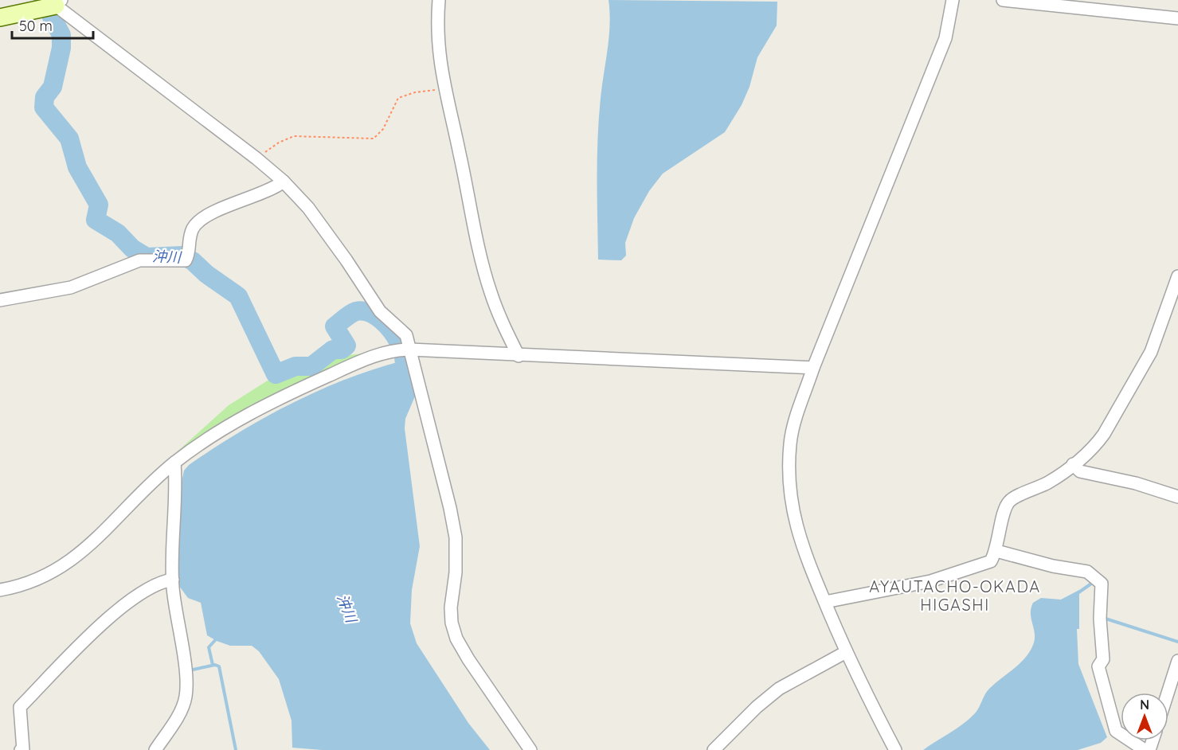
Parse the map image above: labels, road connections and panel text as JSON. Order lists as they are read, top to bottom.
{
  "districts": ["AYAUTACHO-OKADA HIGASHI"],
  "water": ["沖川"],
  "scale_bar": "50 m",
  "north": "top"
}
